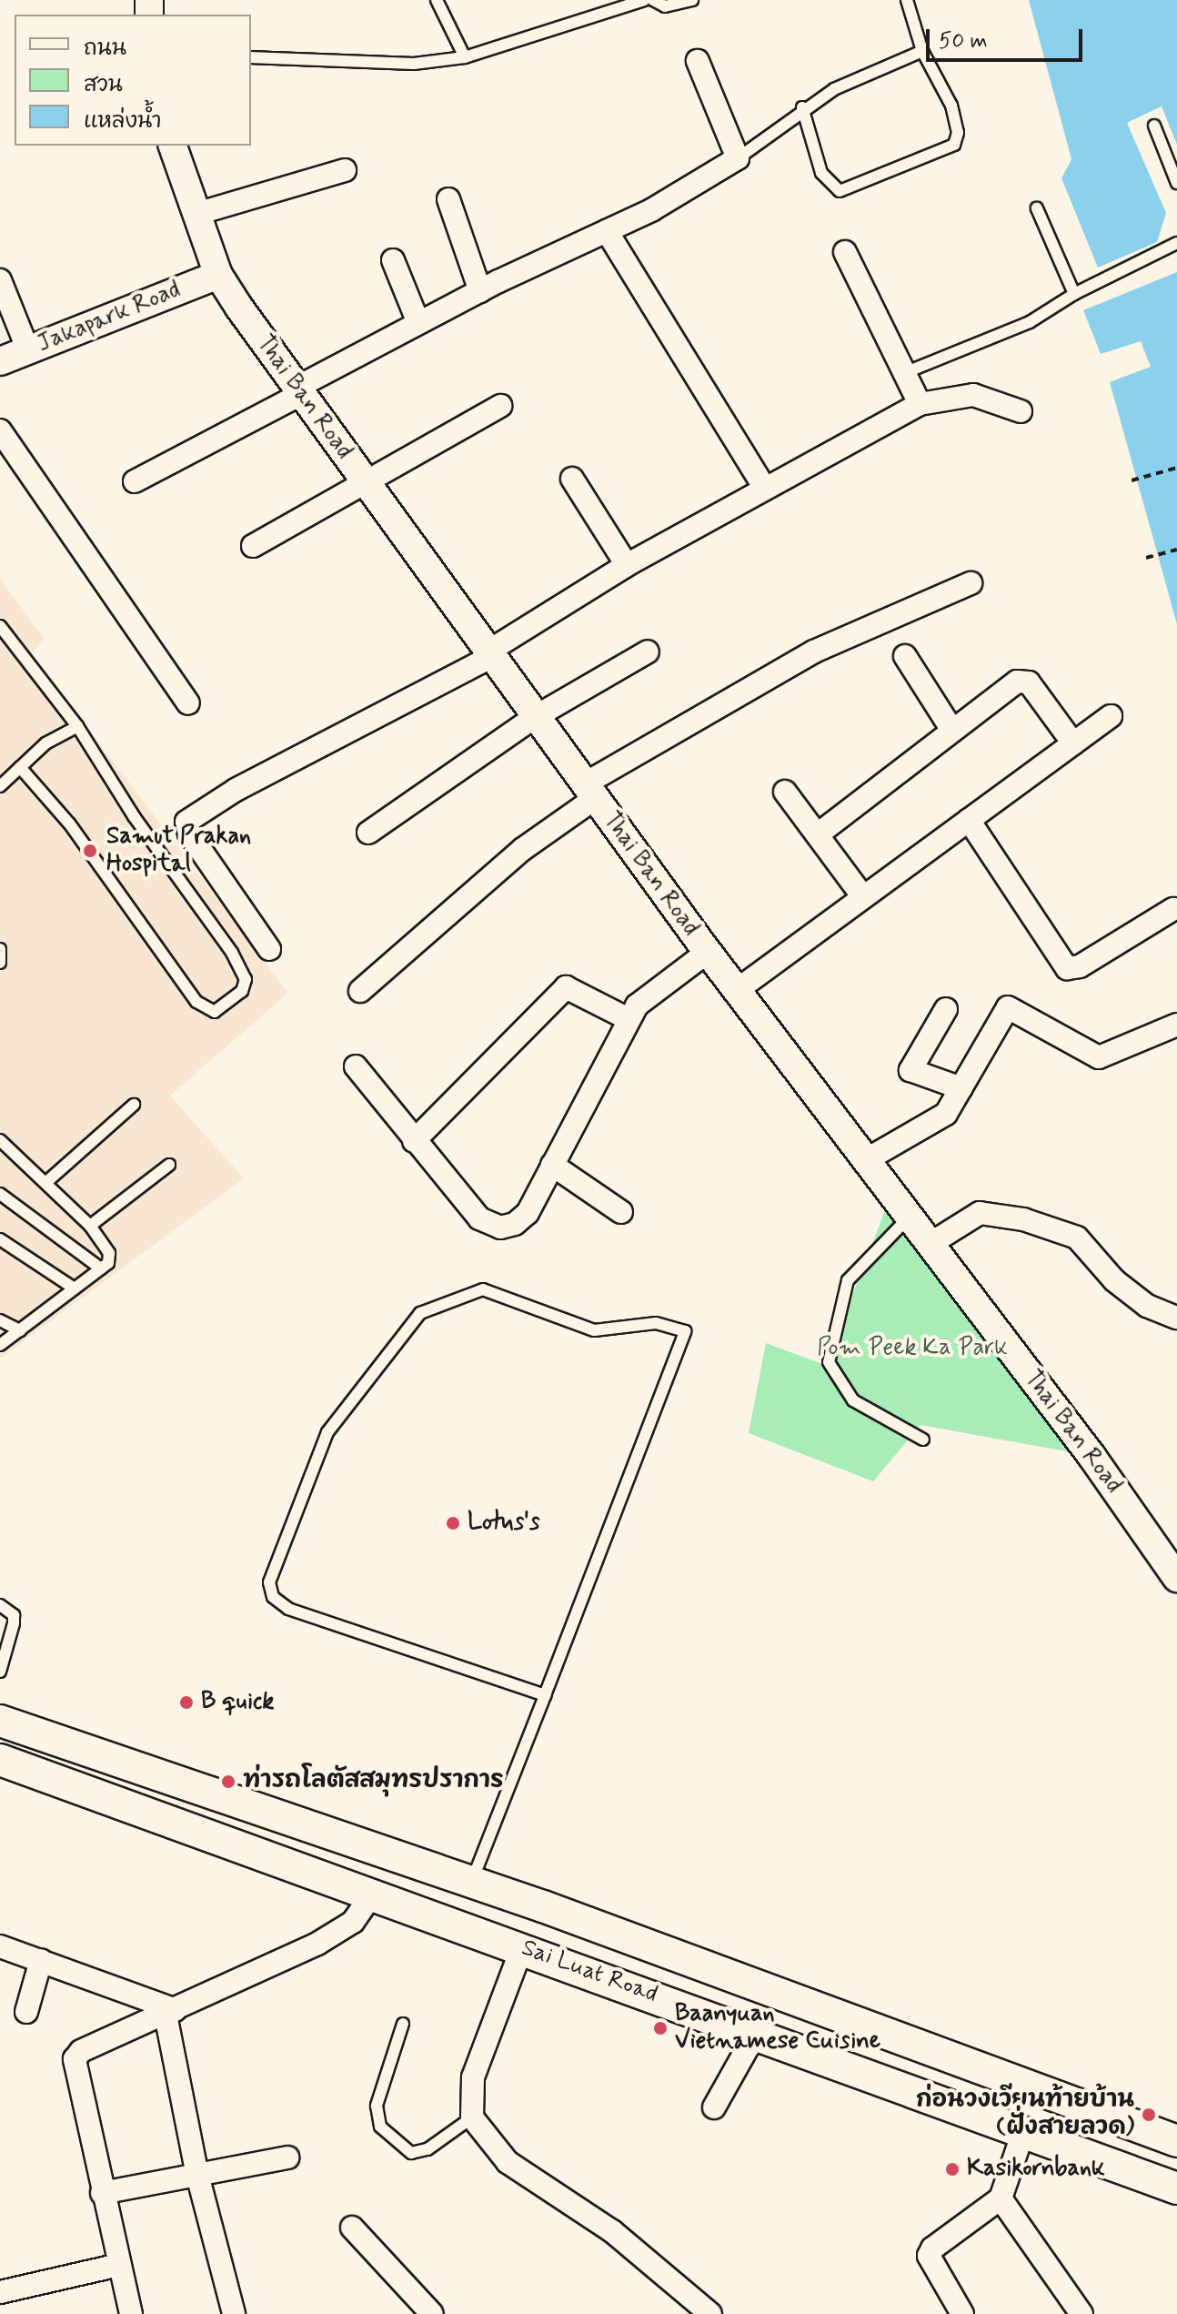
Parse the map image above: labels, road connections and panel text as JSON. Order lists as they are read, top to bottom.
{
  "streets": {
    "main road": ["Sai Luat Road"],
    "street": ["Jakapark Road", "Thai Ban Road"]
  },
  "crossings": [
    ["Jakapark Road", "Thai Ban Road"]
  ],
  "parks": ["Pom Peek Ka Park"],
  "places": [
    "Samut Prakan Hospital",
    "Lotus's",
    "B quick",
    "ท่ารถโลตัสสมุทรปราการ",
    "Baanyuan Vietnamese Cuisine",
    "ก่อนวงเวียนท้ายบ้าน (ฝั่งสายลวด)",
    "Kasikornbank"
  ],
  "legend": ["ถนน", "สวน", "แหล่งน้ำ"],
  "scale_bar": "50 m"
}
